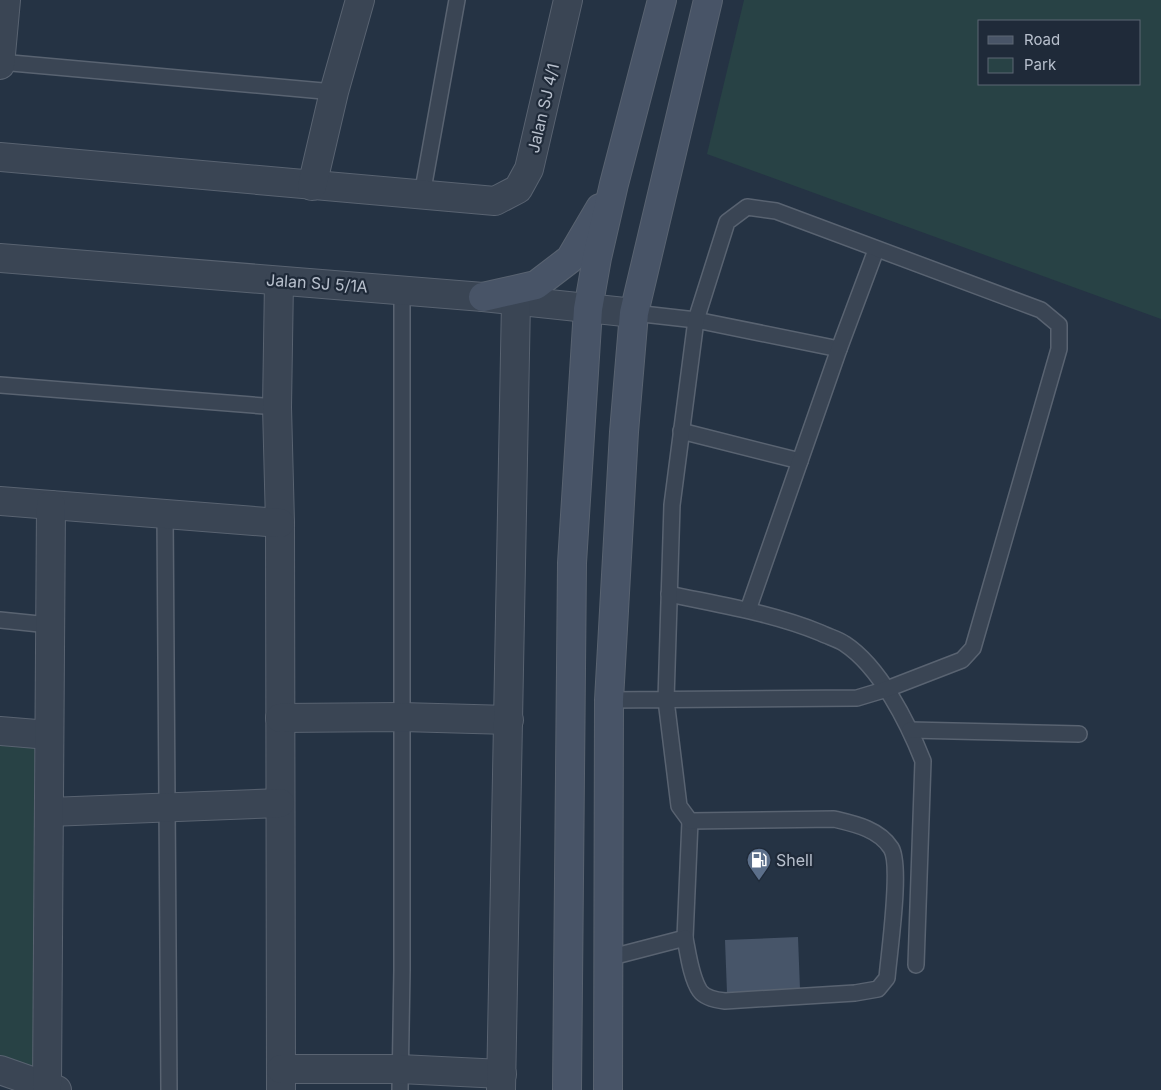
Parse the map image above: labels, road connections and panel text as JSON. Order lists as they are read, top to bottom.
{
  "streets": {
    "street": ["Jalan SJ 4/1", "Jalan SJ 5/1A"]
  },
  "places": {
    "fuel station": ["Shell"]
  },
  "legend": ["Road", "Park"]
}
